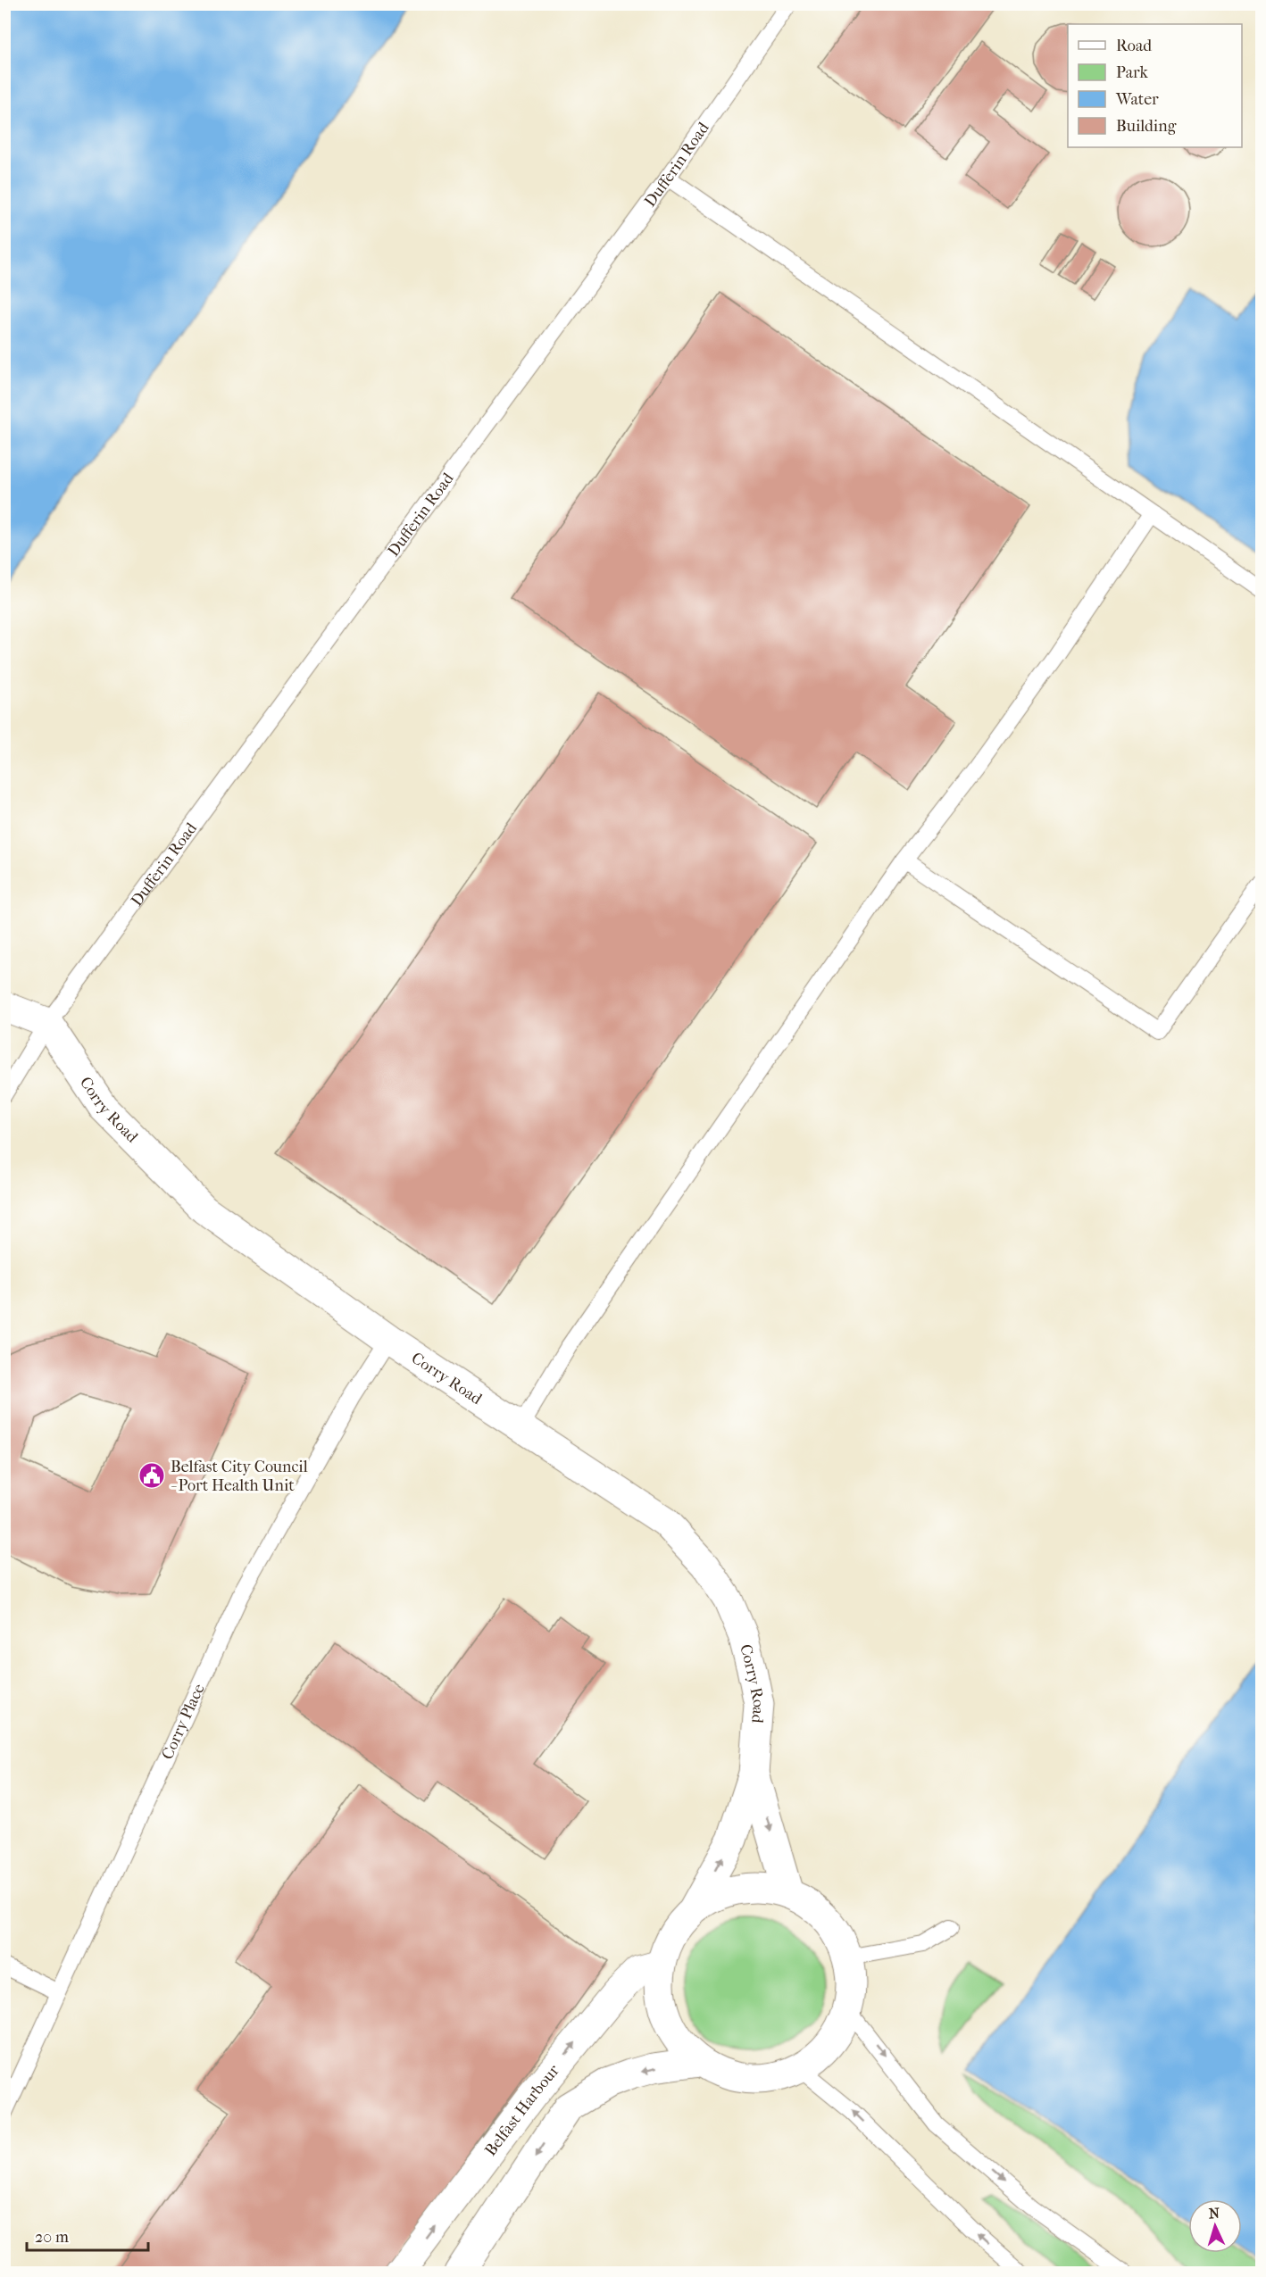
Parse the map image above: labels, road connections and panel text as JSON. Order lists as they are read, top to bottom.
{
  "streets": {
    "street": ["Corry Road", "Belfast Harbour"],
    "lane": ["Dufferin Road", "Corry Place"]
  },
  "crossings": [
    ["Dufferin Road", "Corry Road"],
    ["Corry Road", "Corry Place"],
    ["Corry Road", "Belfast Harbour"]
  ],
  "places": {
    "public building": ["Belfast City Council - Port Health Unit"]
  },
  "legend": [
    "Road",
    "Park",
    "Water",
    "Building"
  ],
  "scale_bar": "20 m",
  "north": "top"
}
